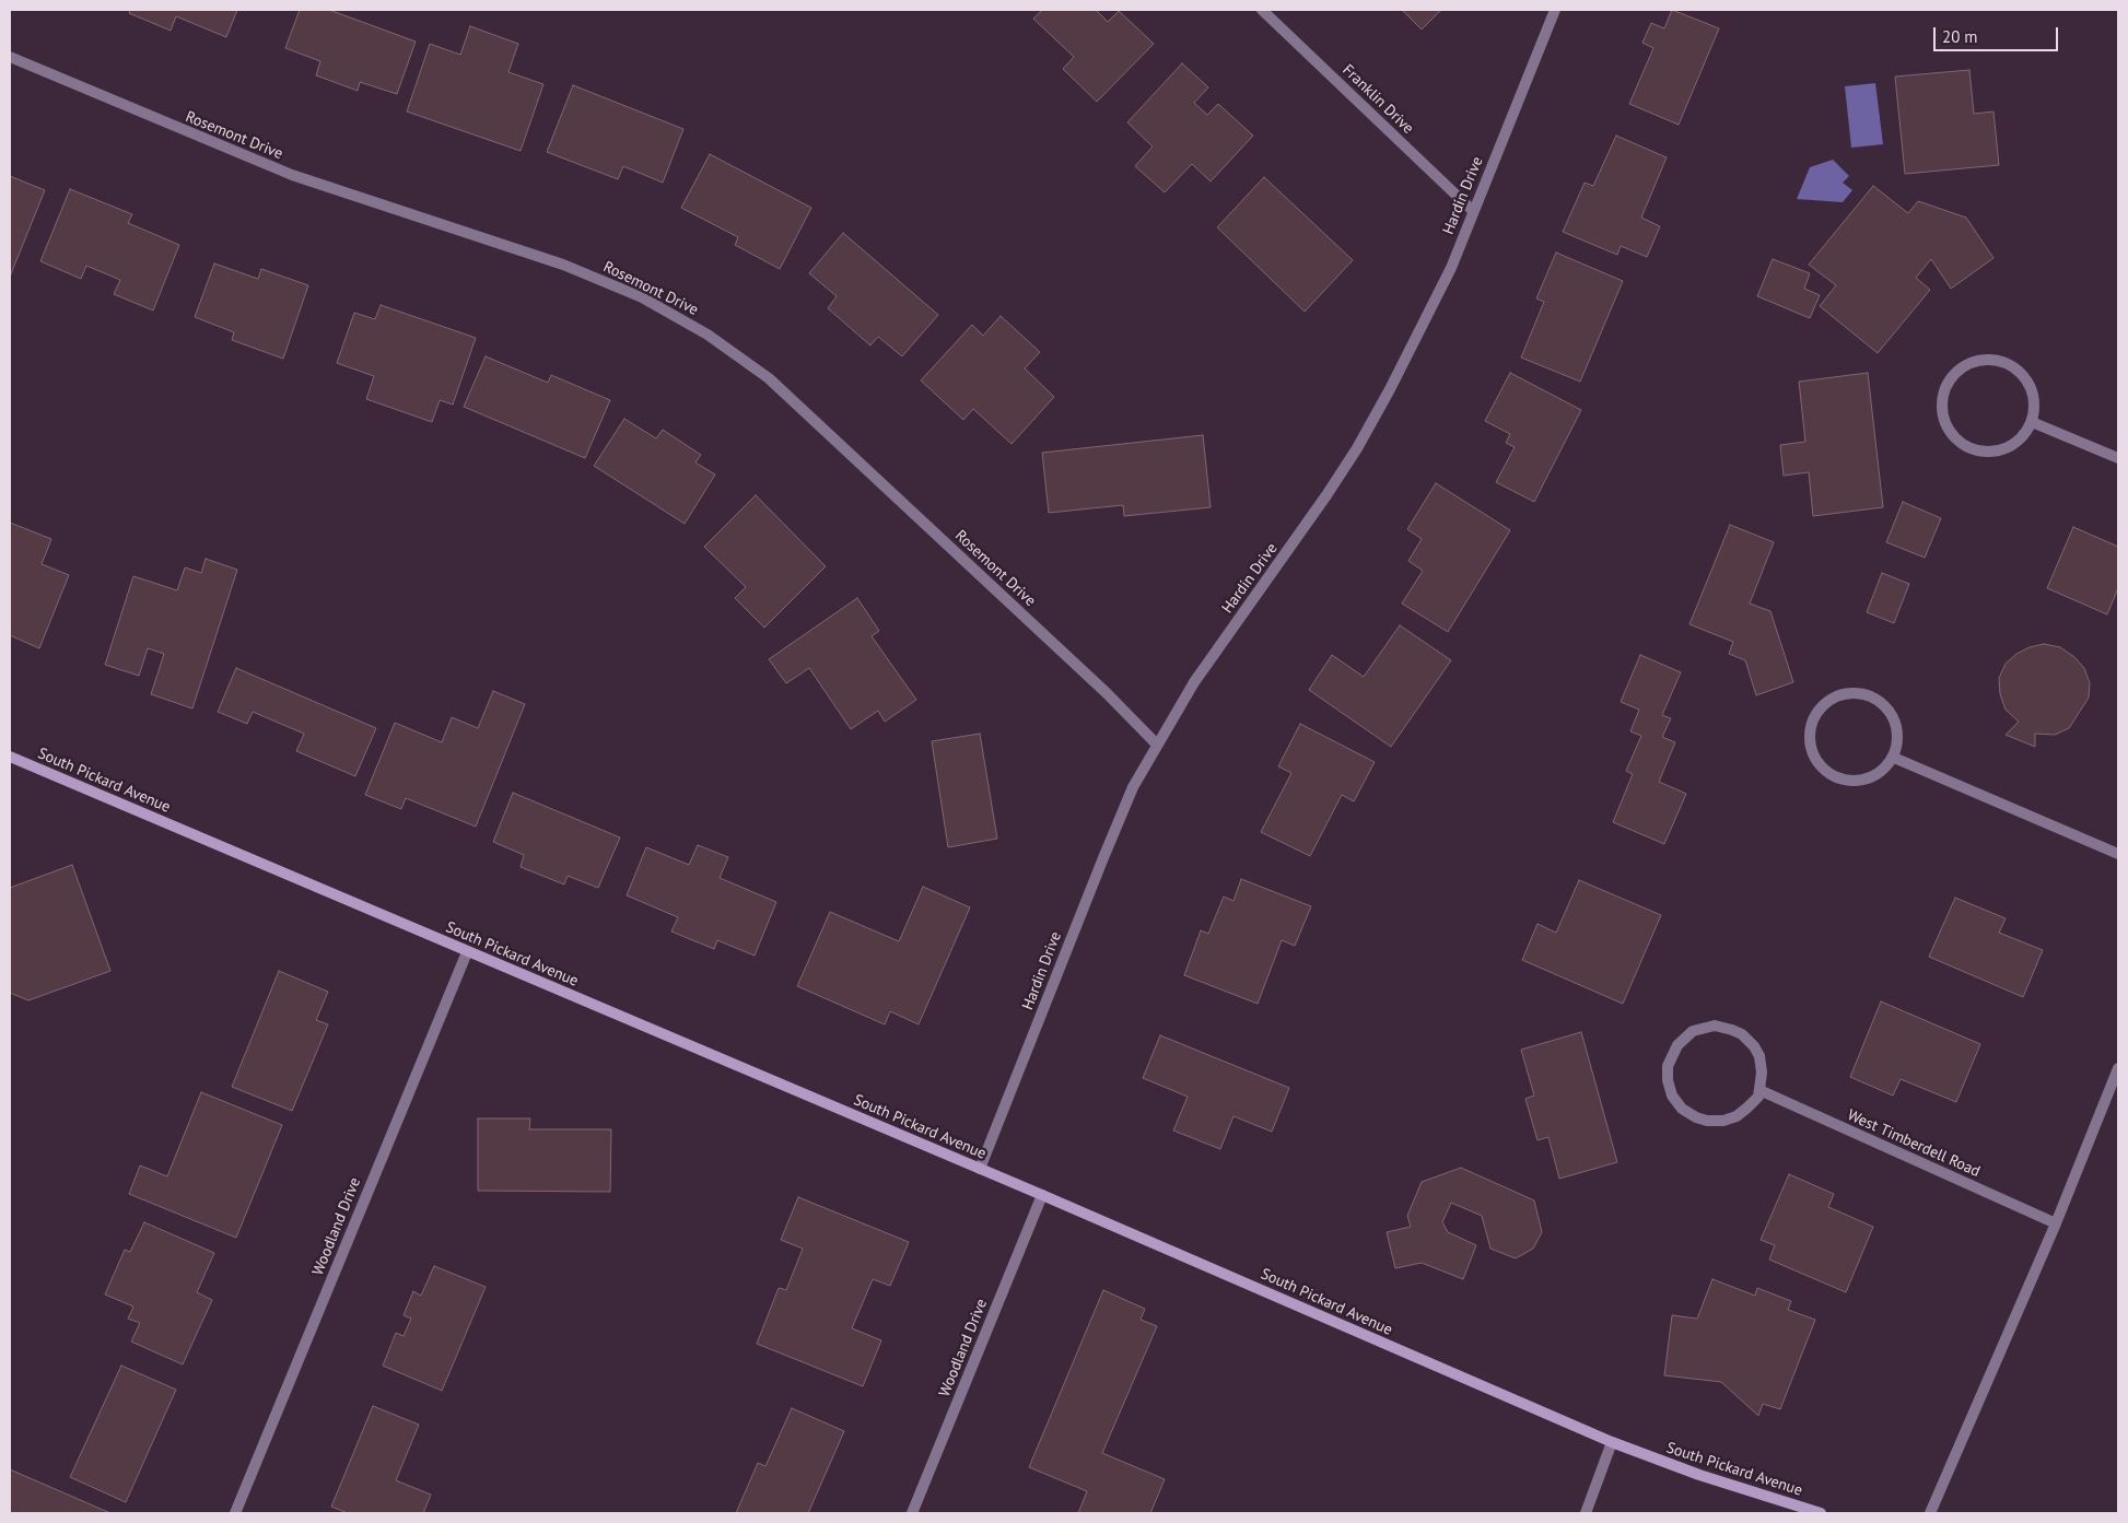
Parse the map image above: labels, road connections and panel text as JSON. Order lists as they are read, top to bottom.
{
  "streets": {
    "street": [
      "Franklin Drive",
      "Rosemont Drive",
      "Hardin Drive",
      "South Pickard Avenue",
      "West Timberdell Road",
      "Woodland Drive"
    ]
  },
  "crossings": [
    ["Franklin Drive", "Hardin Drive"],
    ["Rosemont Drive", "Hardin Drive"],
    ["Hardin Drive", "South Pickard Avenue"],
    ["South Pickard Avenue", "Woodland Drive"]
  ],
  "scale_bar": "20 m"
}
